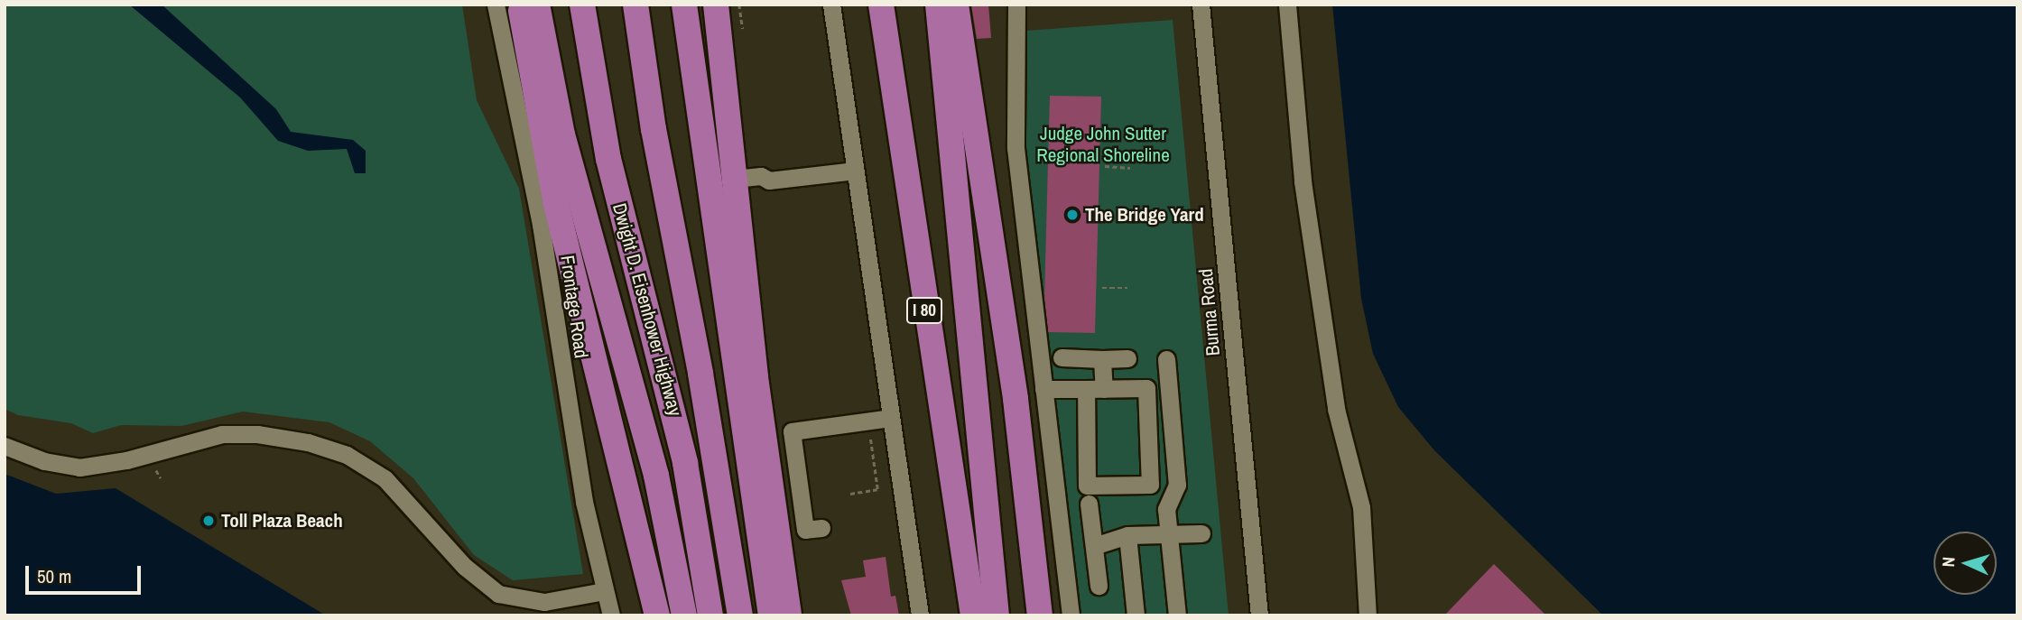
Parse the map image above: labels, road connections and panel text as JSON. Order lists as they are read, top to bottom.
{
  "streets": {
    "highway": ["Dwight D. Eisenhower Highway", "I 80"],
    "street": ["Frontage Road", "Burma Road"]
  },
  "parks": ["Judge John Sutter Regional Shoreline"],
  "places": ["The Bridge Yard", "Toll Plaza Beach"],
  "scale_bar": "50 m",
  "north": "left"
}
